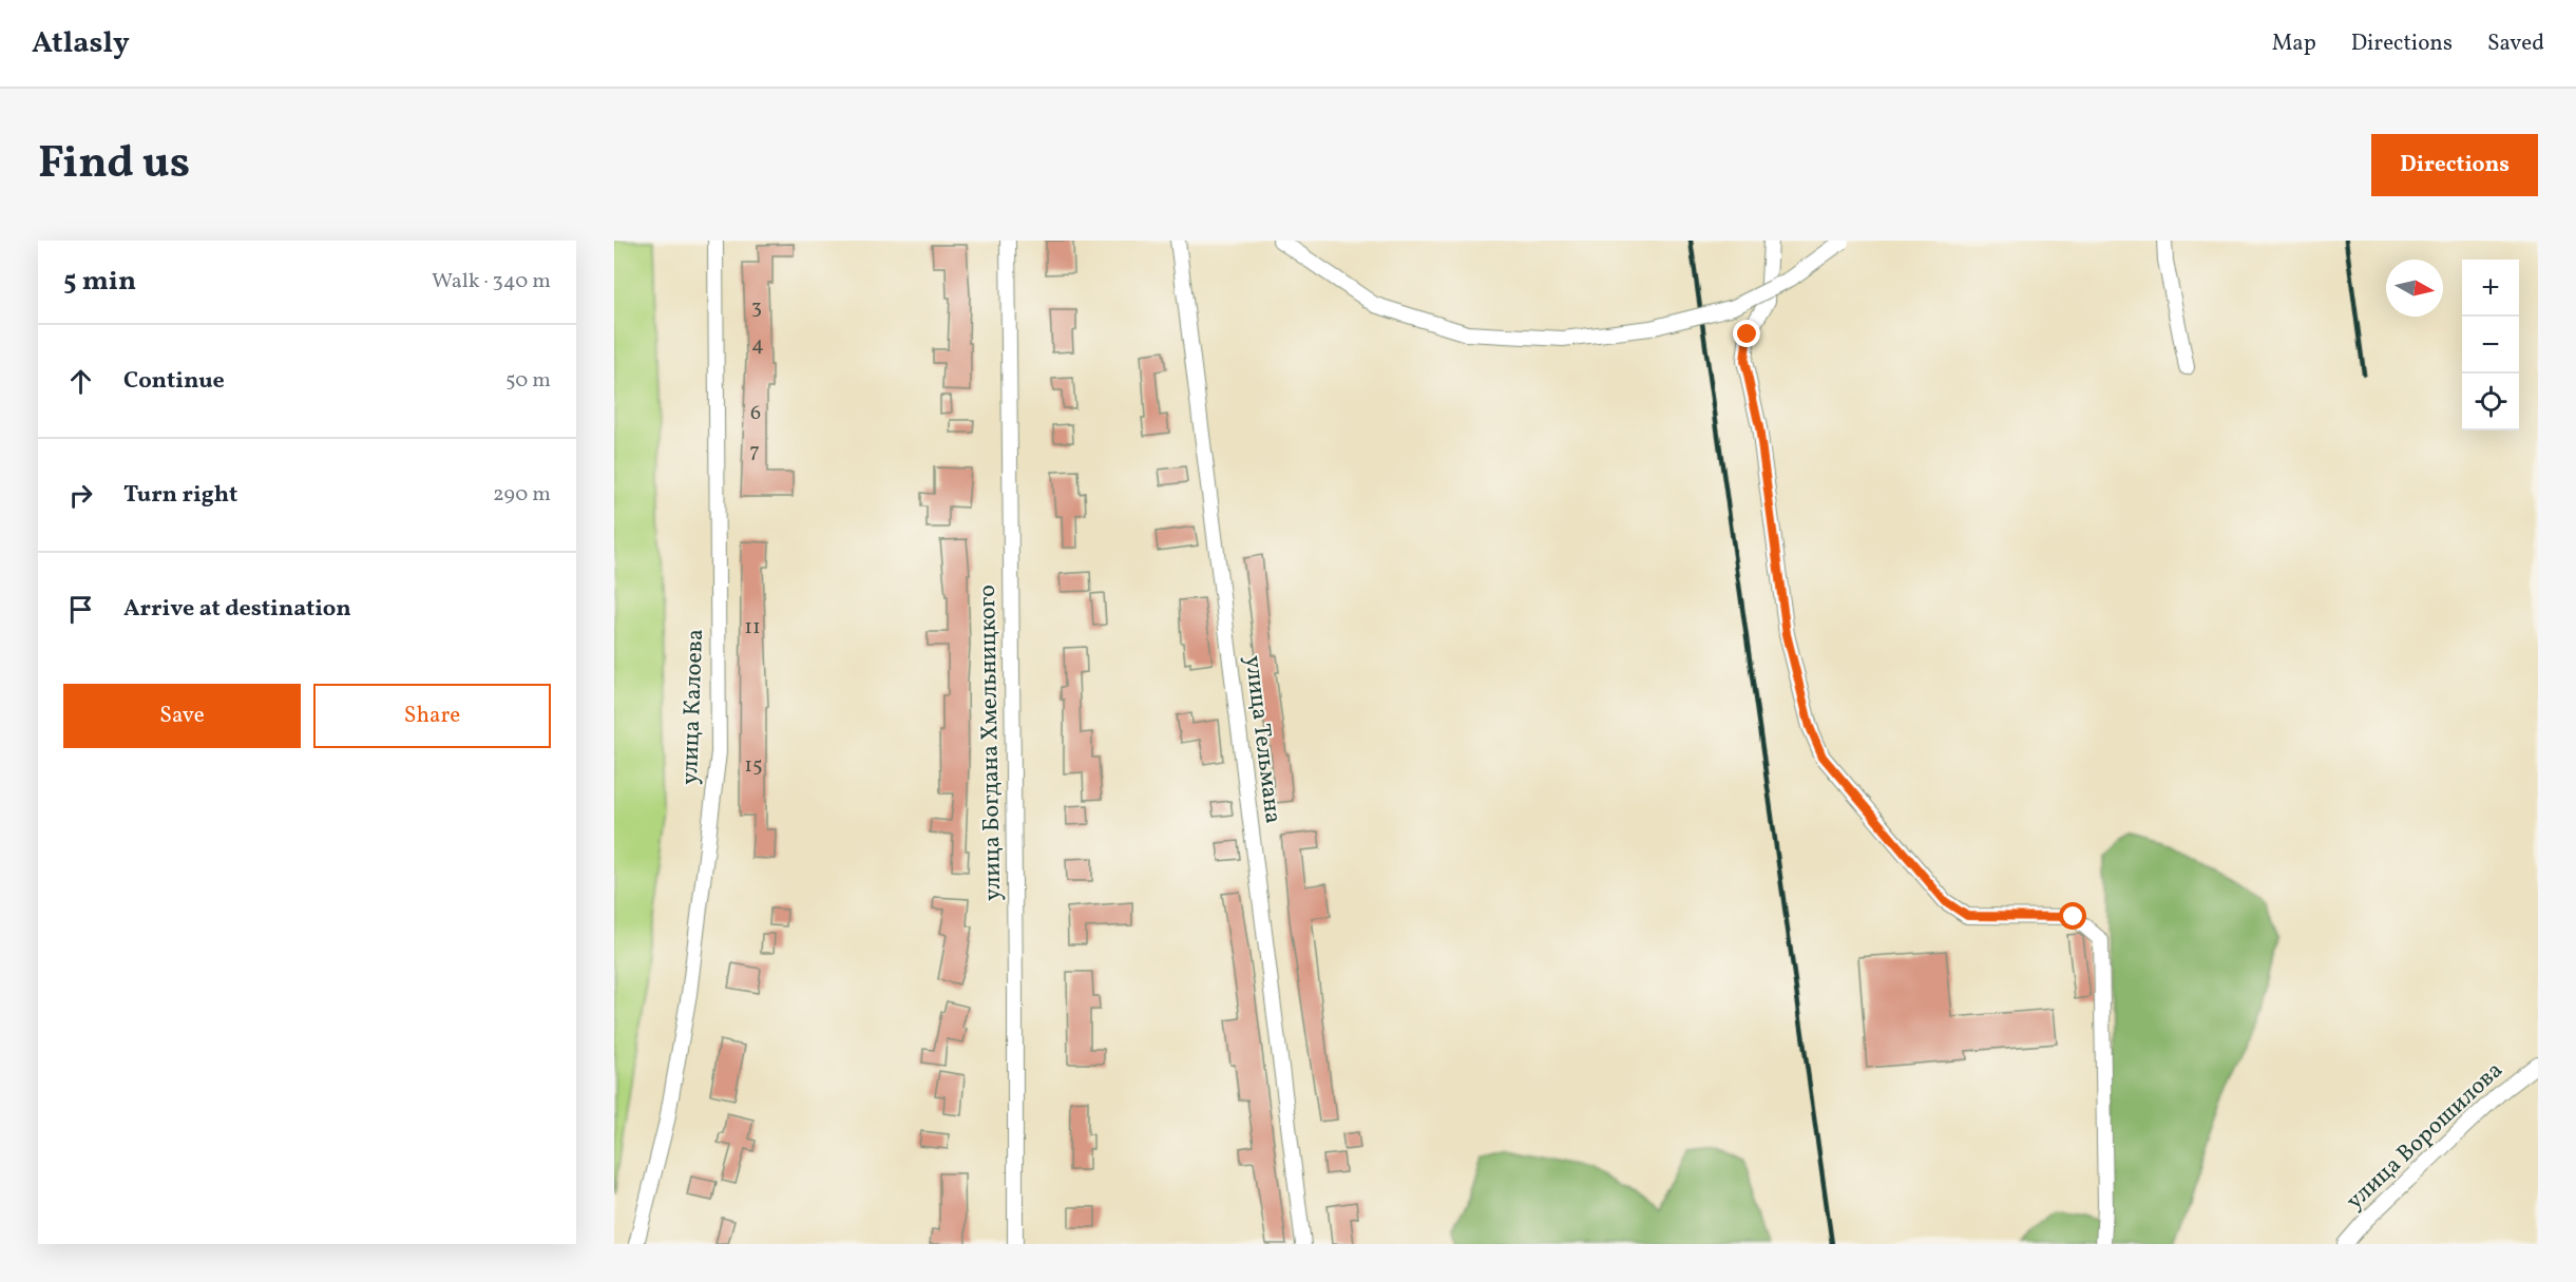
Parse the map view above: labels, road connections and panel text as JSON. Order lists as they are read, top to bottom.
{
  "streets": {
    "street": [
      "улица Калоева",
      "улица Тельмана",
      "улица Богдана Хмельницкого",
      "улица Ворошилова"
    ]
  },
  "house_numbers": [
    "3",
    "4",
    "6",
    "7",
    "11",
    "15"
  ],
  "north": "right",
  "page": {
    "header": "Atlasly",
    "nav": ["Map", "Directions", "Saved"],
    "title": "Find us",
    "buttons": [
      "Directions",
      ["Save", "Share"]
    ],
    "heading": ["5 min", "Walk · 340 m"],
    "map_buttons": ["+", "−"],
    "list": [
      ["Continue", "50 m"],
      ["Turn right", "290 m"],
      "Arrive at destination"
    ]
  }
}
